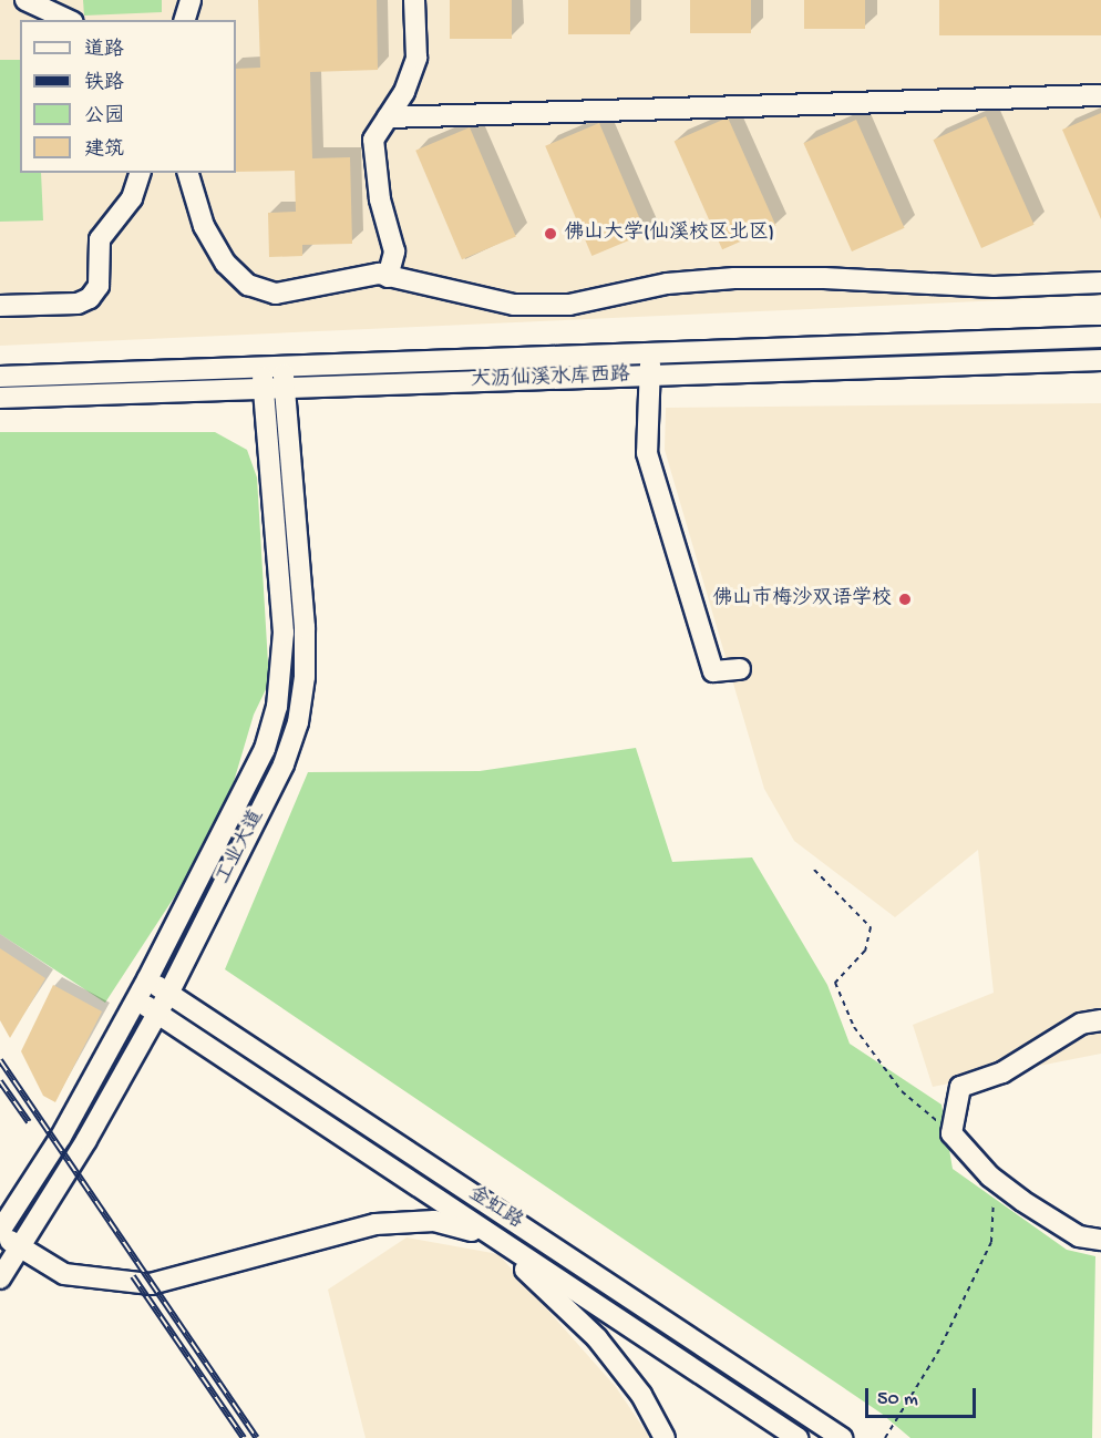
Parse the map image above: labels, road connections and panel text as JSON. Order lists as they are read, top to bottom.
{
  "streets": {
    "street": ["大沥仙溪水库西路", "工业大道", "金虹路"]
  },
  "crossings": [
    ["大沥仙溪水库西路", "工业大道"],
    ["工业大道", "金虹路"]
  ],
  "places": ["佛山大学(仙溪校区北区)", "佛山市梅沙双语学校"],
  "legend": [
    "道路",
    "铁路",
    "公园",
    "建筑"
  ],
  "scale_bar": "50 m"
}
